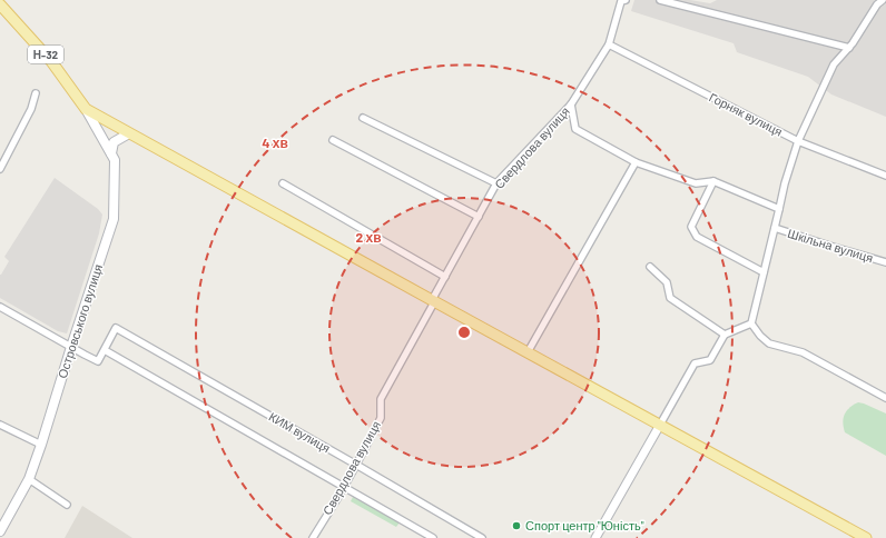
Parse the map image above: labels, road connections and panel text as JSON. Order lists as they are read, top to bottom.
{
  "streets": {
    "main road": ["Н-32", "Островського вулиця"],
    "street": [
      "Горняк вулиця",
      "Свердлова вулиця",
      "Шкільна вулиця",
      "КИМ вулиця"
    ]
  },
  "crossings": [
    ["Н-32", "Свердлова вулиця"],
    ["Н-32", "Островського вулиця"],
    ["Горняк вулиця", "Свердлова вулиця"],
    ["Горняк вулиця", "Шкільна вулиця"],
    ["Свердлова вулиця", "КИМ вулиця"]
  ],
  "places": ["Спорт центр \"Юність\""],
  "rings": ["4 хв", "2 хв"]
}
